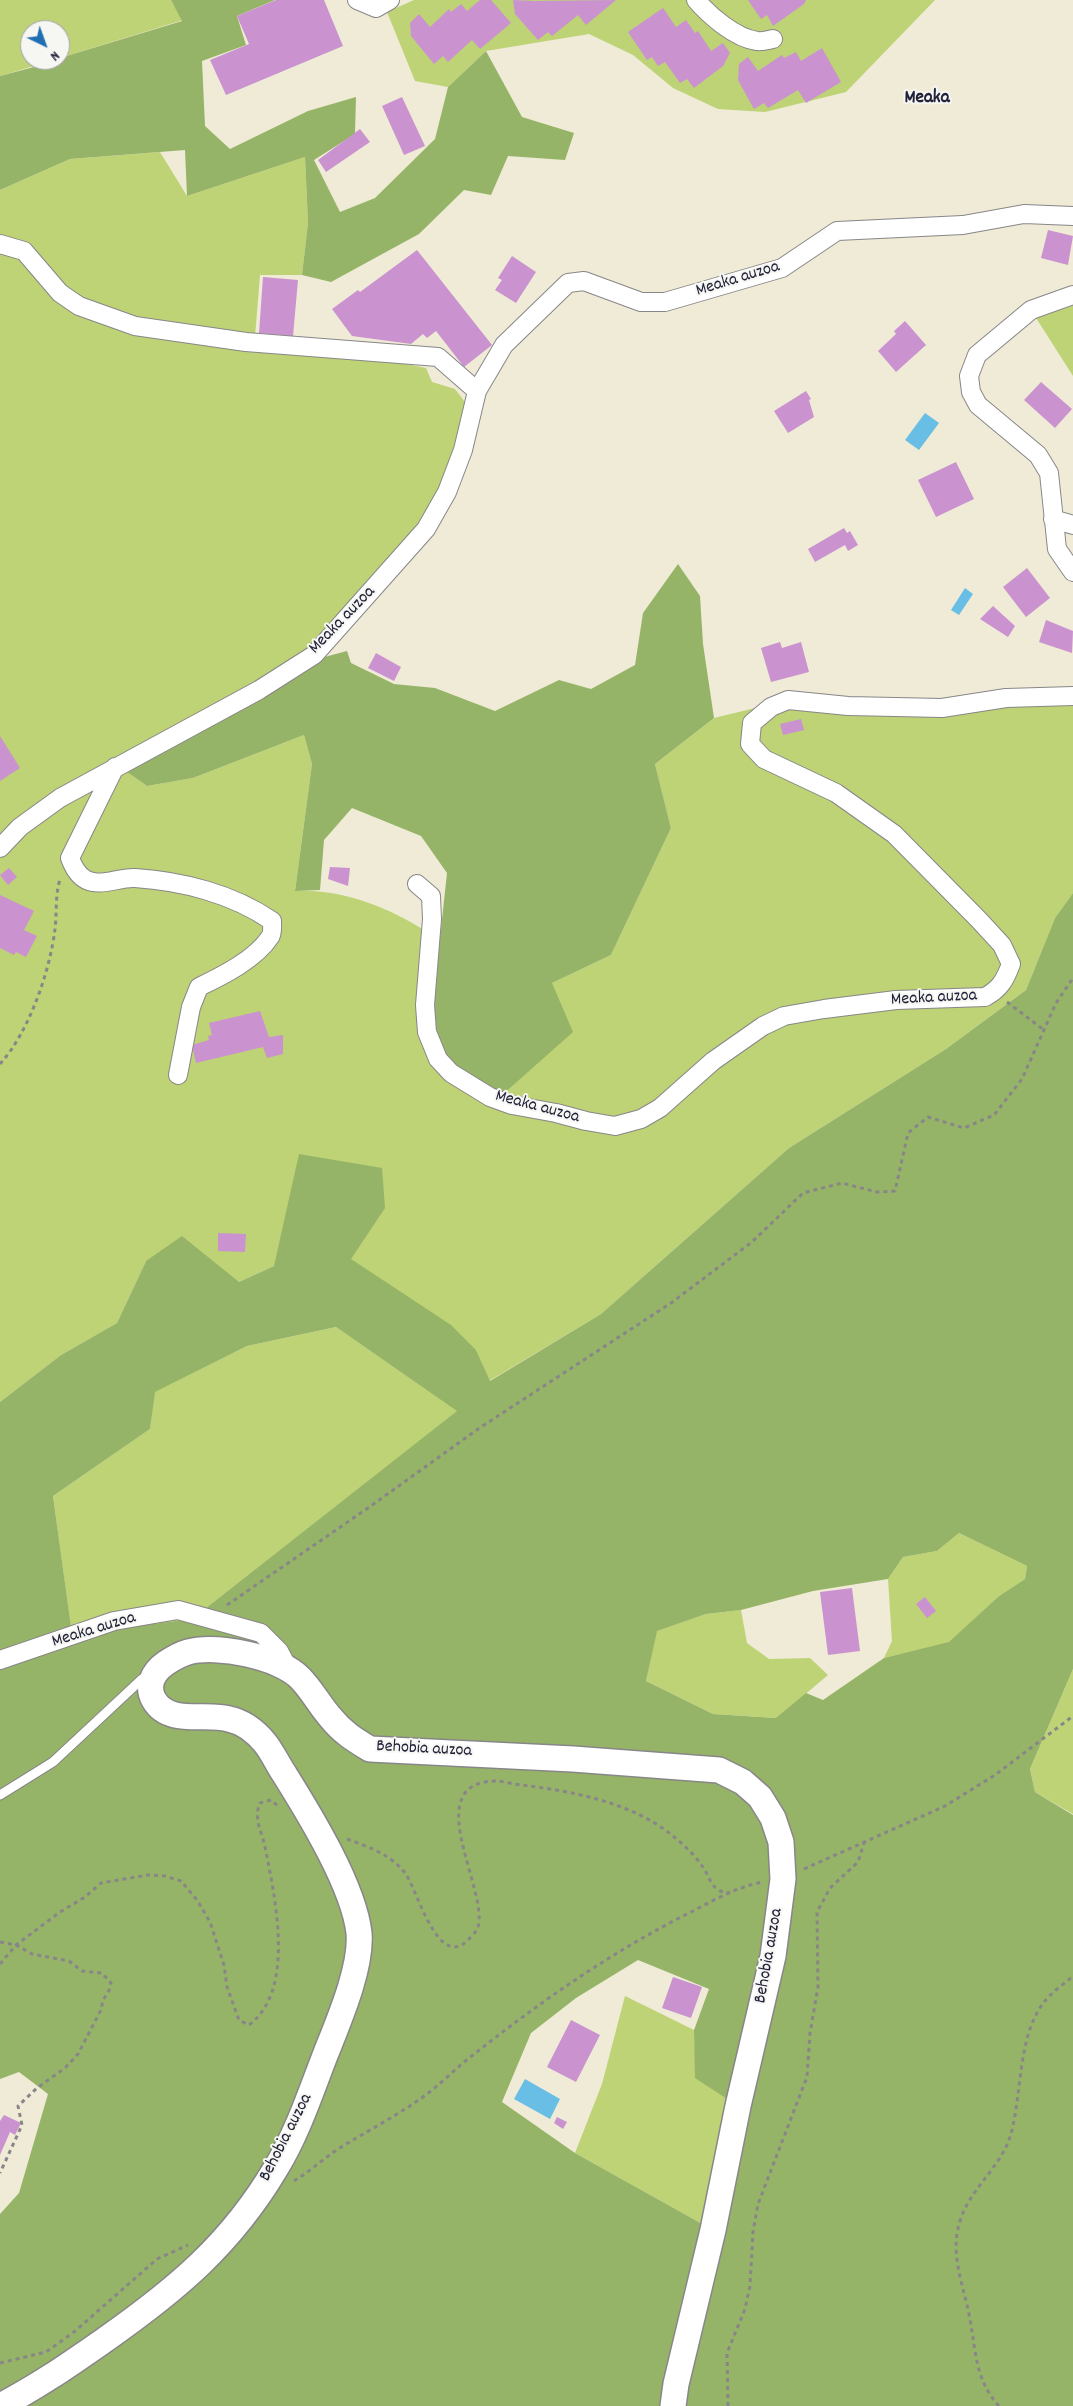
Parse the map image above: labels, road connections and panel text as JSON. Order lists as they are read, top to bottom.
{
  "streets": {
    "street": ["Meaka auzoa", "Behobia auzoa"]
  },
  "crossings": [
    ["Meaka auzoa", "Behobia auzoa"]
  ],
  "districts": ["Meaka"],
  "north": "bottom right"
}
